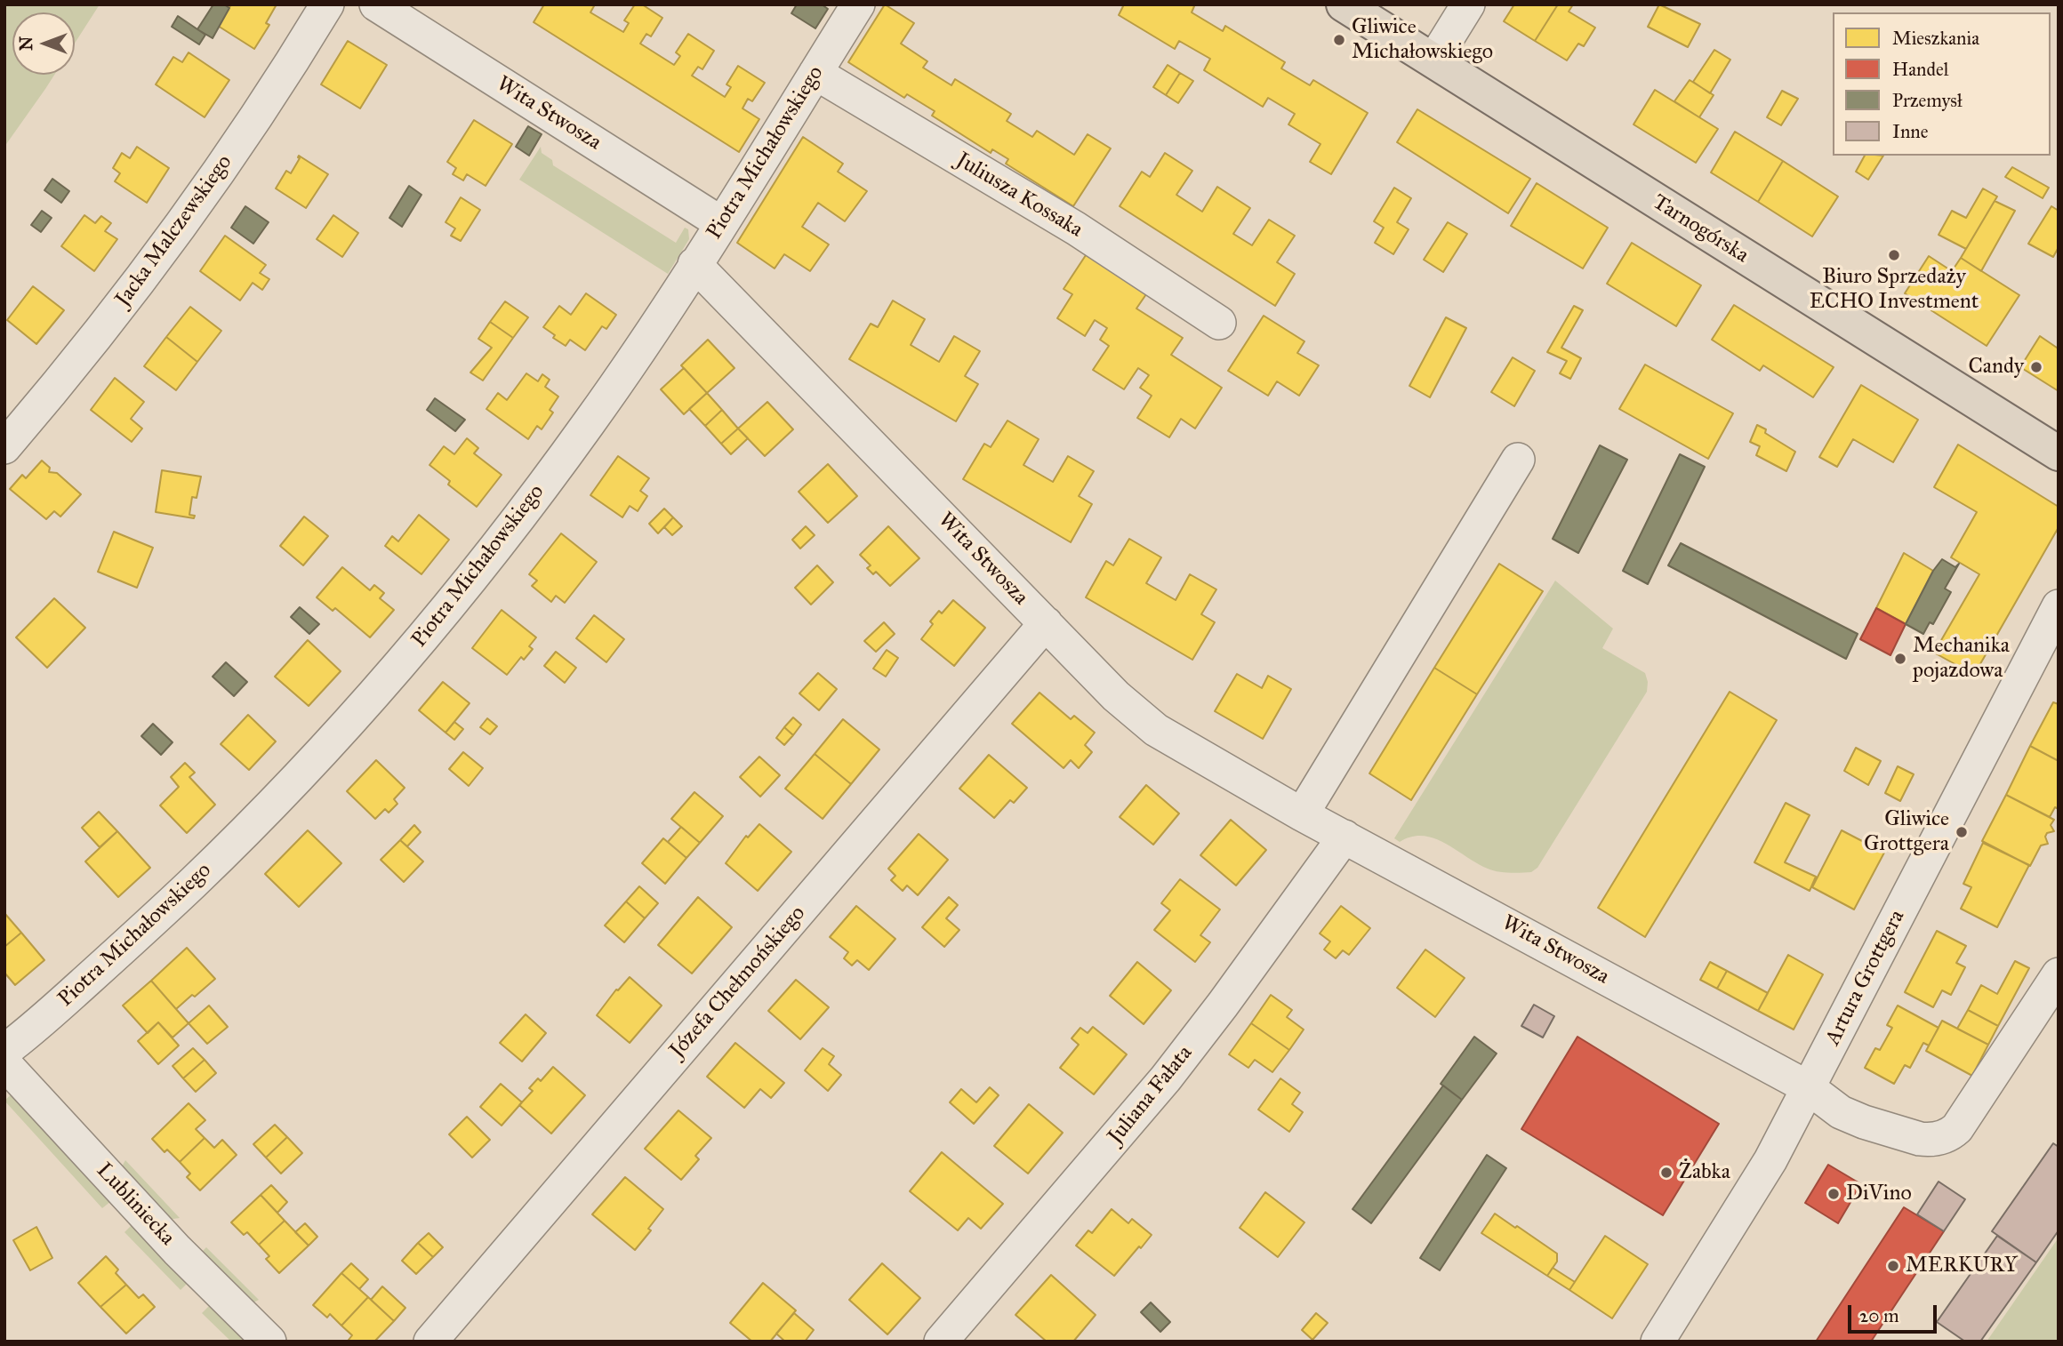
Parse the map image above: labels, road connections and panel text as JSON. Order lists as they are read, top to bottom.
{
  "streets": {
    "main road": ["Tarnogórska"],
    "street": [
      "Wita Stwosza",
      "Piotra Michałowskiego",
      "Juliusza Kossaka",
      "Jacka Malczewskiego",
      "Artura Grottgera",
      "Józefa Chełmońskiego",
      "Juliana Fałata",
      "Lubliniecka"
    ]
  },
  "crossings": [
    ["Wita Stwosza", "Piotra Michałowskiego"],
    ["Wita Stwosza", "Artura Grottgera"],
    ["Wita Stwosza", "Józefa Chełmońskiego"],
    ["Wita Stwosza", "Juliana Fałata"],
    ["Piotra Michałowskiego", "Juliusza Kossaka"]
  ],
  "places": [
    "Gliwice Michałowskiego",
    "Biuro Sprzedaży ECHO Investment",
    "Candy",
    "Mechanika pojazdowa",
    "Gliwice Grottgera",
    "Żabka",
    "DiVino",
    "MERKURY"
  ],
  "legend": [
    "Mieszkania",
    "Handel",
    "Przemysł",
    "Inne"
  ],
  "scale_bar": "20 m",
  "north": "left"
}
